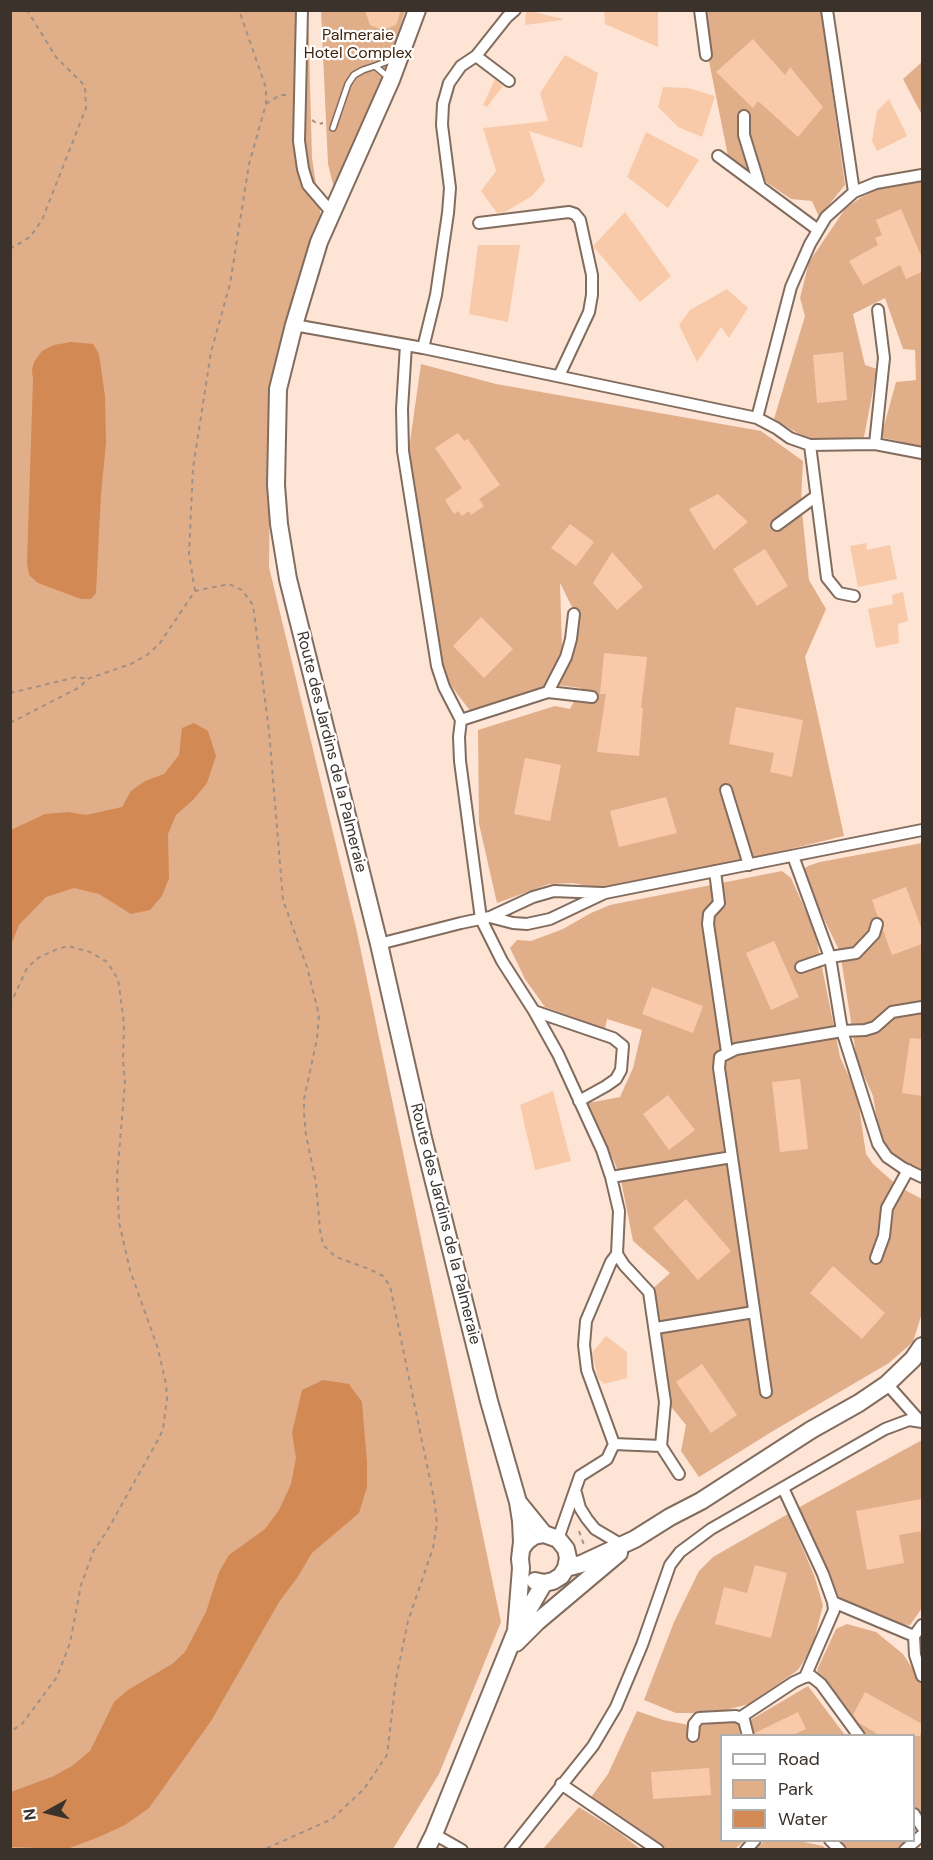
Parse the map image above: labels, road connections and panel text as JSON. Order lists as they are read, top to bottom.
{
  "streets": {
    "street": ["Route des Jardins de la Palmeraie"]
  },
  "parks": ["Palmeraie Hotel Complex"],
  "legend": ["Road", "Park", "Water"],
  "north": "left"
}
